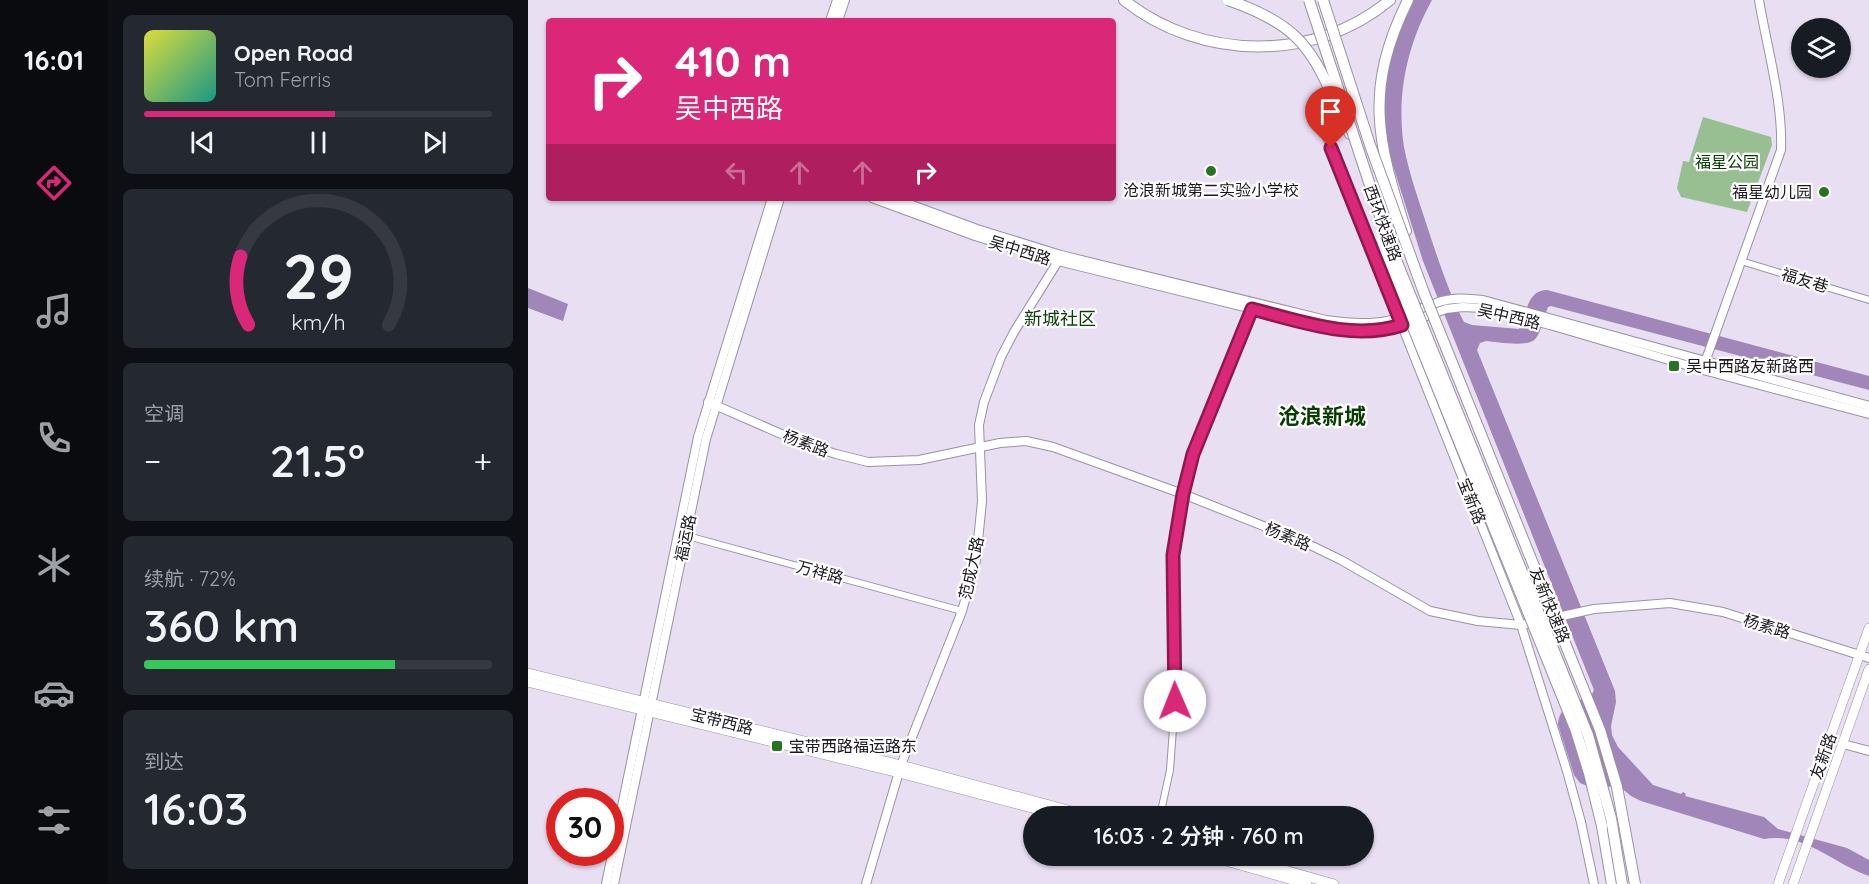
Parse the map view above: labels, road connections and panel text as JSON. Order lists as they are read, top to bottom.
{
  "streets": {
    "highway": ["西环快速路", "友新快速路"],
    "main road": ["宝带西路", "友新路"],
    "street": [
      "吴中西路",
      "福友巷",
      "杨素路",
      "宝新路",
      "福运路",
      "范成大路",
      "万祥路"
    ]
  },
  "crossings": [
    ["西环快速路", "友新快速路"],
    ["吴中西路", "宝新路"],
    ["吴中西路", "范成大路"],
    ["杨素路", "宝新路"],
    ["杨素路", "福运路"],
    ["杨素路", "范成大路"],
    ["杨素路", "友新路"],
    ["福运路", "万祥路"],
    ["福运路", "宝带西路"],
    ["范成大路", "万祥路"],
    ["范成大路", "宝带西路"]
  ],
  "districts": ["新城社区", "沧浪新城"],
  "parks": ["福星公园"],
  "places": {
    "other": ["沧浪新城第二实验小学校", "福星幼儿园"],
    "transit": ["吴中西路友新路西", "宝带西路福运路东"]
  },
  "page": {
    "tabs": "16:01",
    "turn": ["410 m", "吴中西路"],
    "song": ["Open Road", "Tom Ferris"],
    "tile": [
      "空调",
      ["续航 · 72%", "360 km"],
      ["到达", "16:03"]
    ],
    "heat": ["−", "21.5°", "+"],
    "limit": "30",
    "trip": "16:03 · 2 分钟 · 760 m",
    "gauge": ["29", "km/h"]
  }
}
